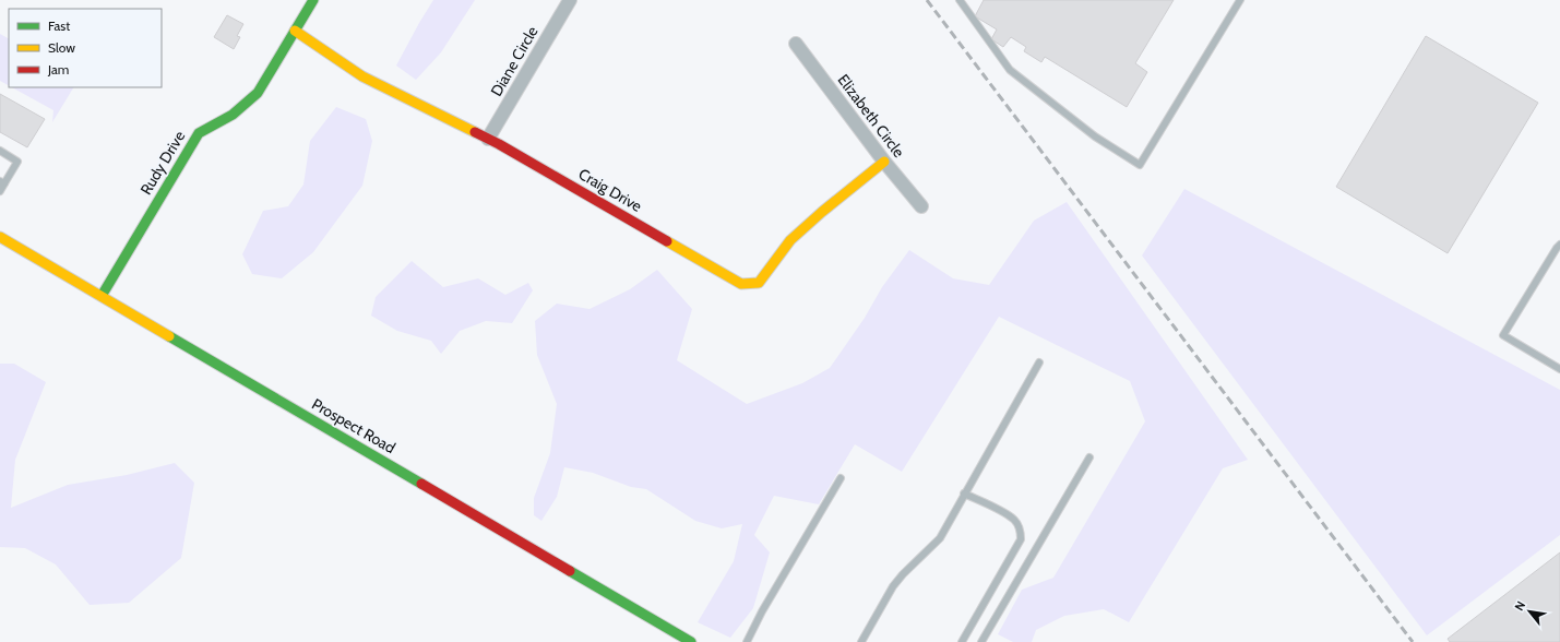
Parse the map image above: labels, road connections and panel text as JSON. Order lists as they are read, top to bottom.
{
  "streets": {
    "street": [
      "Diane Circle",
      "Elizabeth Circle",
      "Rudy Drive",
      "Craig Drive",
      "Prospect Road"
    ]
  },
  "crossings": [
    ["Diane Circle", "Craig Drive"],
    ["Elizabeth Circle", "Craig Drive"],
    ["Rudy Drive", "Craig Drive"],
    ["Rudy Drive", "Prospect Road"]
  ],
  "legend": ["Fast", "Slow", "Jam"],
  "north": "top left"
}
